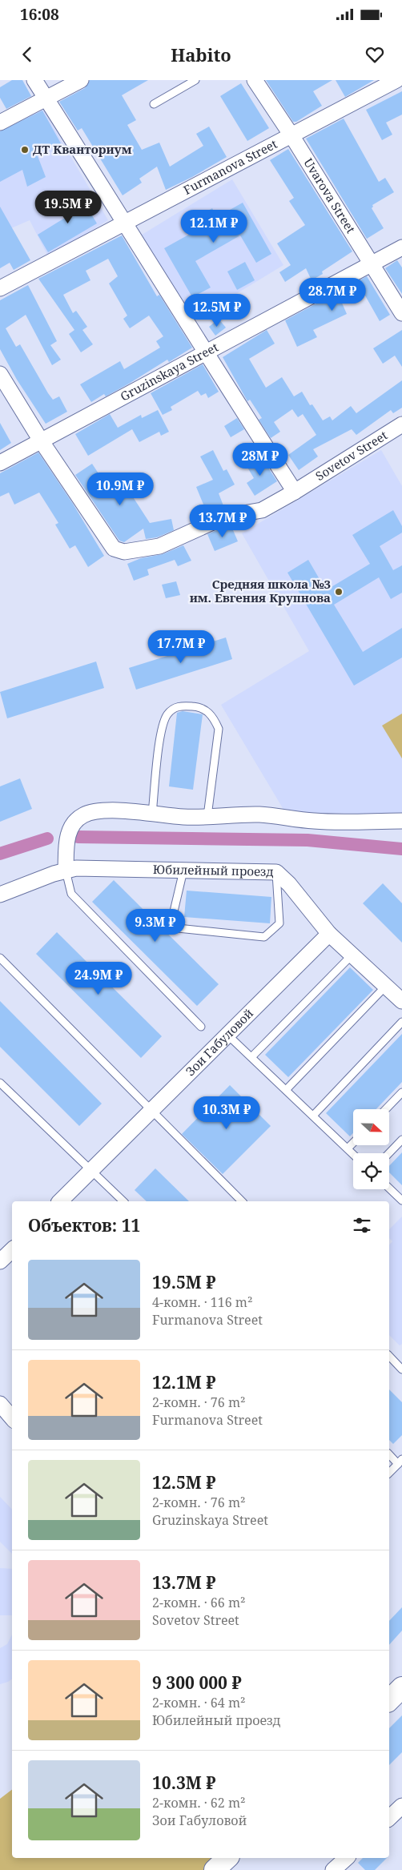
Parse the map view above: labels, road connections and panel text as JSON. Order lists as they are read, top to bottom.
{
  "streets": {
    "street": [
      "Furmanova Street",
      "Uvarova Street",
      "Gruzinskaya Street",
      "Sovetov Street",
      "Юбилейный проезд",
      "Зои Габуловой"
    ]
  },
  "crossings": [
    ["Furmanova Street", "Uvarova Street"],
    ["Uvarova Street", "Gruzinskaya Street"],
    ["Gruzinskaya Street", "Sovetov Street"],
    ["Юбилейный проезд", "Зои Габуловой"]
  ],
  "places": ["ДТ Кванториум", "Средняя школа №3 им. Евгения Крупнова"],
  "north": "right",
  "page": {
    "status": "16:08",
    "header": "Habito",
    "price": [
      "19.5M ₽",
      "12.1M ₽",
      "28.7M ₽",
      "12.5M ₽",
      "28M ₽",
      "10.9M ₽",
      "13.7M ₽",
      "17.7M ₽",
      "9.3M ₽",
      "24.9M ₽",
      "10.3M ₽"
    ],
    "heading": "Объектов: 11",
    "list": [
      {
        "name": "19.5M ₽",
        "note": "4-комн. · 116 m² · Furmanova Street"
      },
      {
        "name": "12.1M ₽",
        "note": "2-комн. · 76 m² · Furmanova Street"
      },
      {
        "name": "12.5M ₽",
        "note": "2-комн. · 76 m² · Gruzinskaya Street"
      },
      {
        "name": "13.7M ₽",
        "note": "2-комн. · 66 m² · Sovetov Street"
      },
      {
        "name": "9 300 000 ₽",
        "note": "2-комн. · 64 m² · Юбилейный проезд"
      },
      {
        "name": "10.3M ₽",
        "note": "2-комн. · 62 m² · Зои Габуловой"
      }
    ]
  }
}
